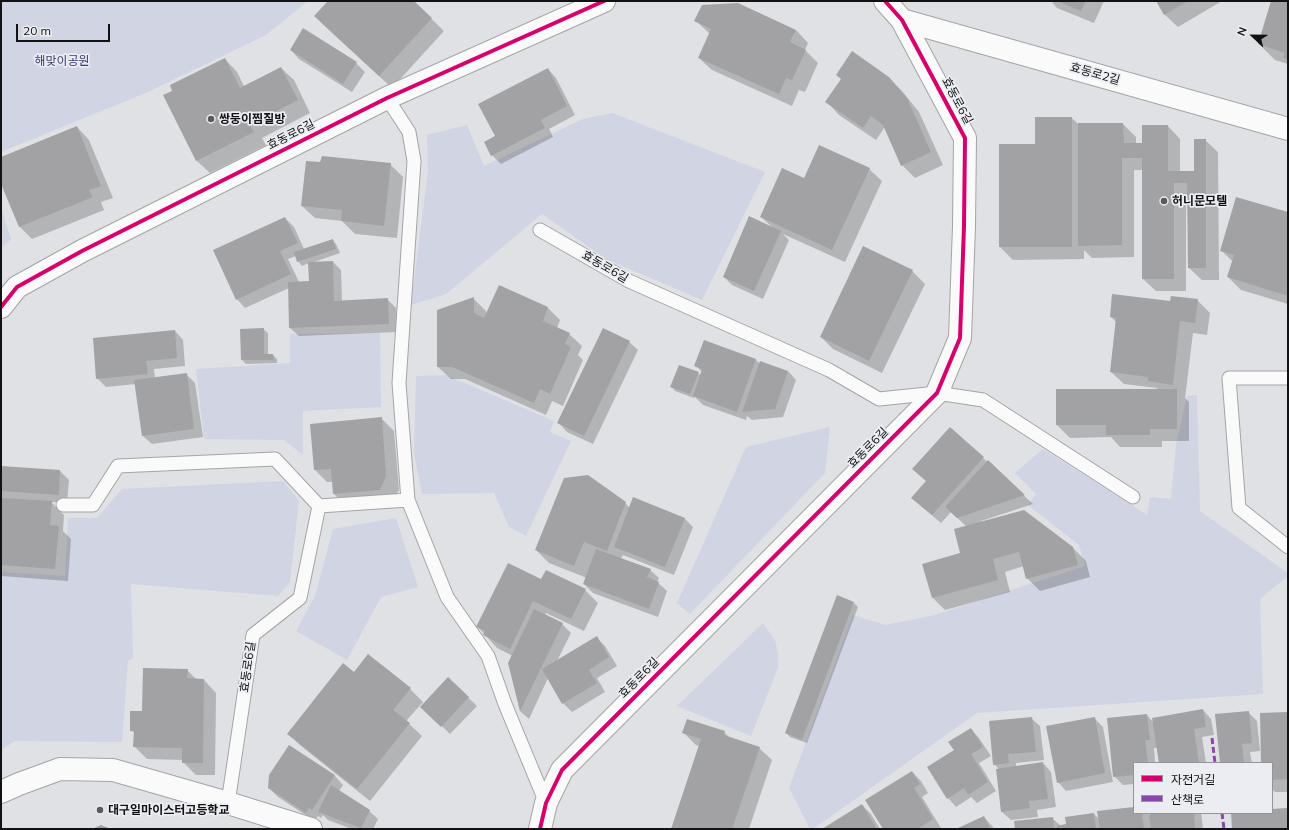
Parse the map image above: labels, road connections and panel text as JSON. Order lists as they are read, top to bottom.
{
  "streets": {
    "street": ["효동로2길", "효동로6길"]
  },
  "crossings": [
    ["효동로2길", "효동로6길"]
  ],
  "parks": ["해맞이공원"],
  "places": ["쌍둥이찜질방", "허니문모텔", "대구일마이스터고등학교"],
  "legend": ["자전거길", "산책로"],
  "scale_bar": "20 m",
  "north": "left"
}
